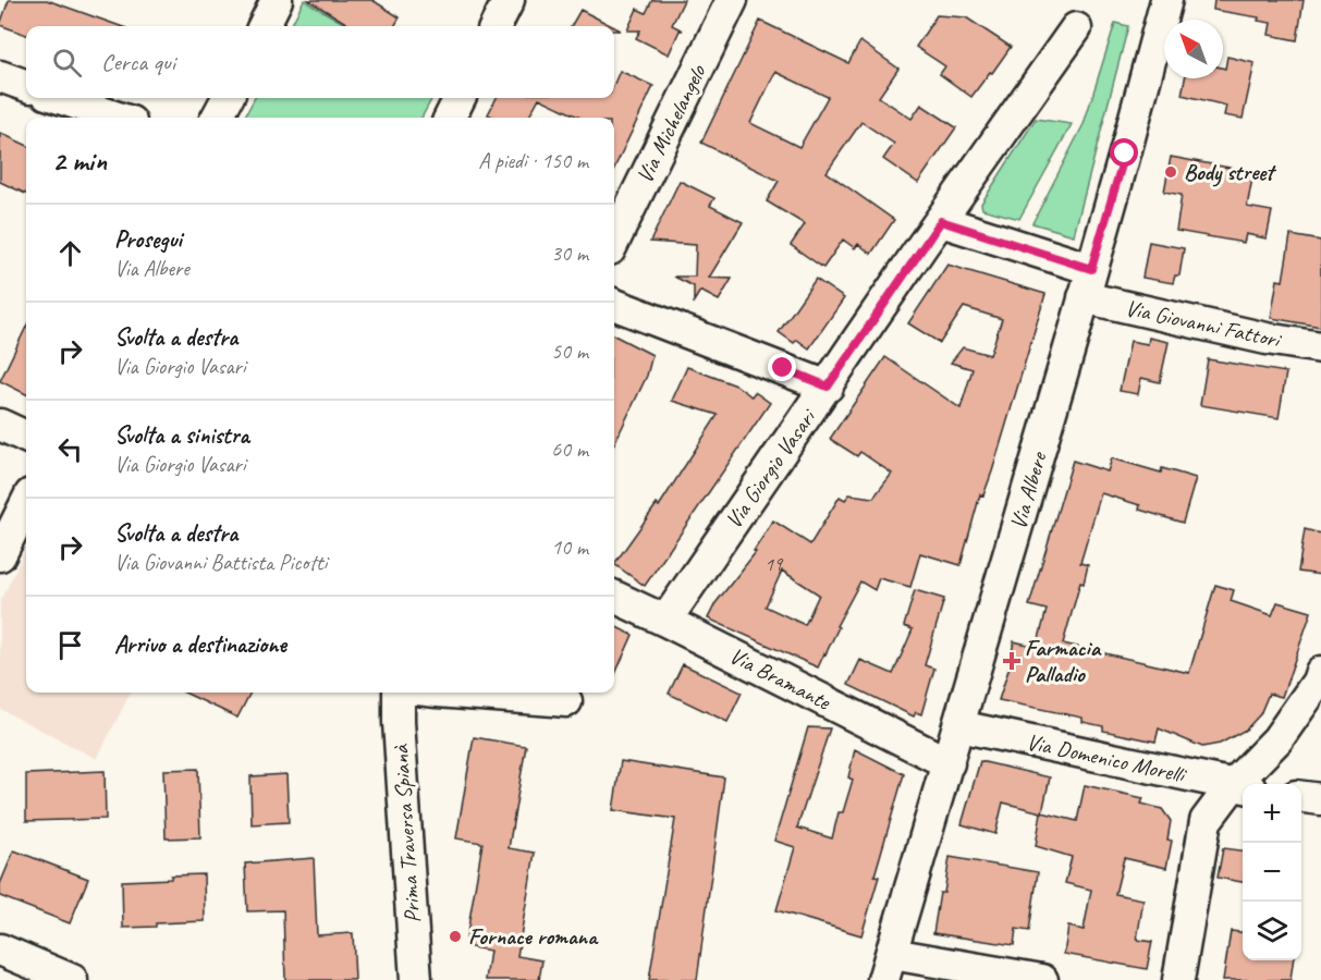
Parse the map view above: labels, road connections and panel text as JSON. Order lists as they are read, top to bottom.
{
  "streets": {
    "street": [
      "Via Michelangelo",
      "Via Giovanni Fattori",
      "Via Giorgio Vasari",
      "Via Albere",
      "Via Bramante",
      "Via Domenico Morelli",
      "Prima Traversa Spianà"
    ]
  },
  "crossings": [
    ["Via Giovanni Fattori", "Via Albere"],
    ["Via Giorgio Vasari", "Via Bramante"],
    ["Via Albere", "Via Bramante"],
    ["Via Albere", "Via Domenico Morelli"]
  ],
  "places": {
    "other": ["Body street", "Fornace romana"],
    "health": ["Farmacia Palladio"]
  },
  "house_numbers": ["19"],
  "north": "top left",
  "page": {
    "search": "Cerca qui",
    "heading": ["2 min", "A piedi · 150 m"],
    "list": [
      ["Prosegui", "Via Albere", "30 m"],
      ["Svolta a destra", "Via Giorgio Vasari", "50 m"],
      ["Svolta a sinistra", "Via Giorgio Vasari", "60 m"],
      ["Svolta a destra", "Via Giovanni Battista Picotti", "10 m"],
      "Arrivo a destinazione"
    ],
    "map_buttons": ["+", "−"]
  }
}
